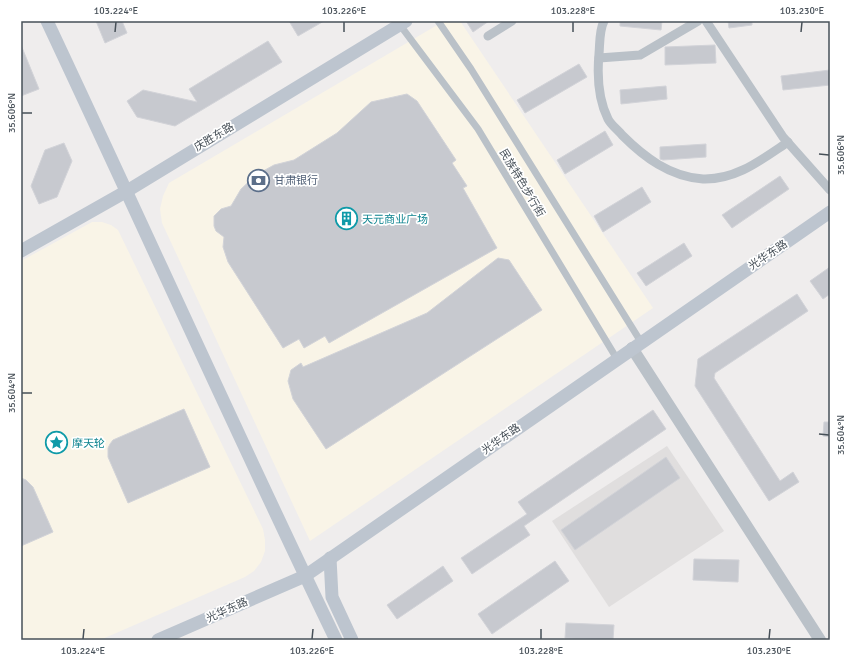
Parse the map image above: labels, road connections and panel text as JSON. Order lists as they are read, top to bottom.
{
  "streets": {
    "main road": ["庆胜东路", "光华东路"],
    "street": ["民族特色步行街"]
  },
  "crossings": [
    ["庆胜东路", "民族特色步行街"],
    ["民族特色步行街", "光华东路"]
  ],
  "places": {
    "bank": ["甘肃银行"],
    "building": ["天元商业广场"],
    "place": ["摩天轮"]
  },
  "coordinates": [
    "103.224°E",
    "103.226°E",
    "103.228°E",
    "103.230°E",
    "35.606°N",
    "35.604°N"
  ]
}
